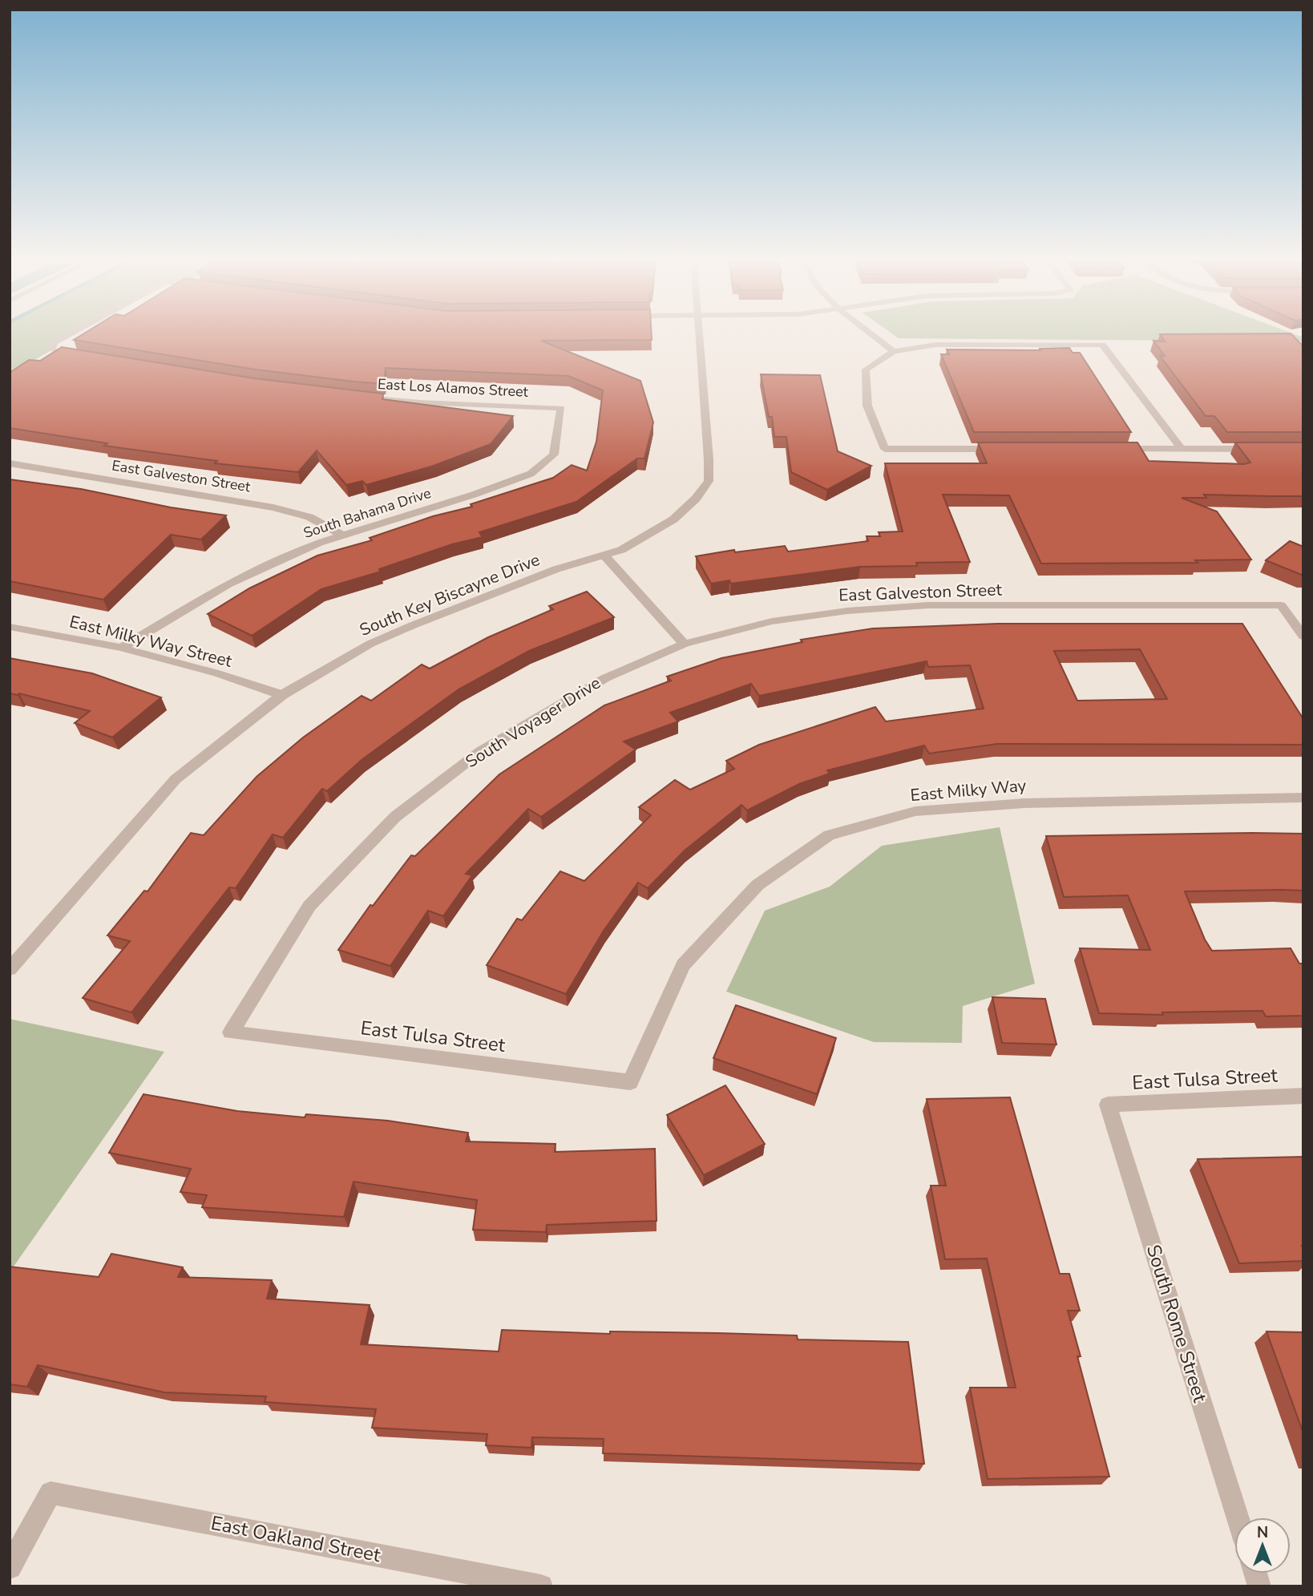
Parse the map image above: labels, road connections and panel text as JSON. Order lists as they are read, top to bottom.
{
  "streets": {
    "street": [
      "East Los Alamos Street",
      "East Galveston Street",
      "South Bahama Drive",
      "South Key Biscayne Drive",
      "East Milky Way Street",
      "South Voyager Drive",
      "East Milky Way",
      "East Tulsa Street",
      "South Rome Street",
      "East Oakland Street"
    ]
  },
  "crossings": [
    ["East Los Alamos Street", "South Bahama Drive"],
    ["East Galveston Street", "South Bahama Drive"],
    ["East Galveston Street", "South Voyager Drive"],
    ["South Bahama Drive", "East Milky Way Street"],
    ["South Key Biscayne Drive", "East Milky Way Street"],
    ["South Voyager Drive", "East Tulsa Street"],
    ["East Milky Way", "East Tulsa Street"],
    ["East Tulsa Street", "South Rome Street"]
  ],
  "north": "top"
}
